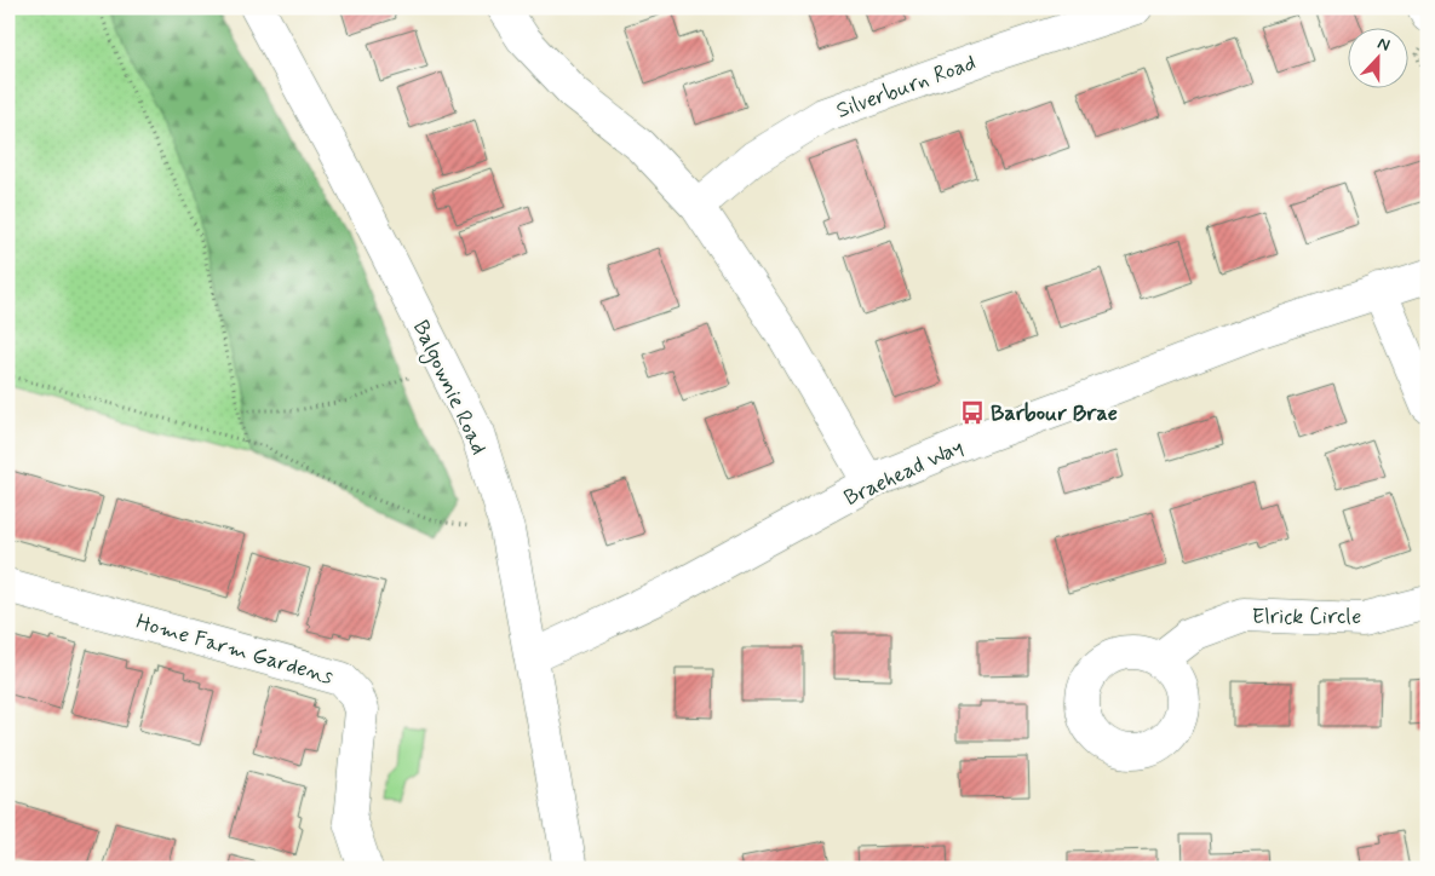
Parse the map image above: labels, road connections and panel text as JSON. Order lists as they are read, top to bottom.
{
  "streets": {
    "street": [
      "Silverburn Road",
      "Balgownie Road",
      "Braehead Way",
      "Elrick Circle",
      "Home Farm Gardens"
    ]
  },
  "crossings": [
    ["Balgownie Road", "Braehead Way"]
  ],
  "places": {
    "bus stop": ["Barbour Brae"]
  },
  "north": "top"
}
